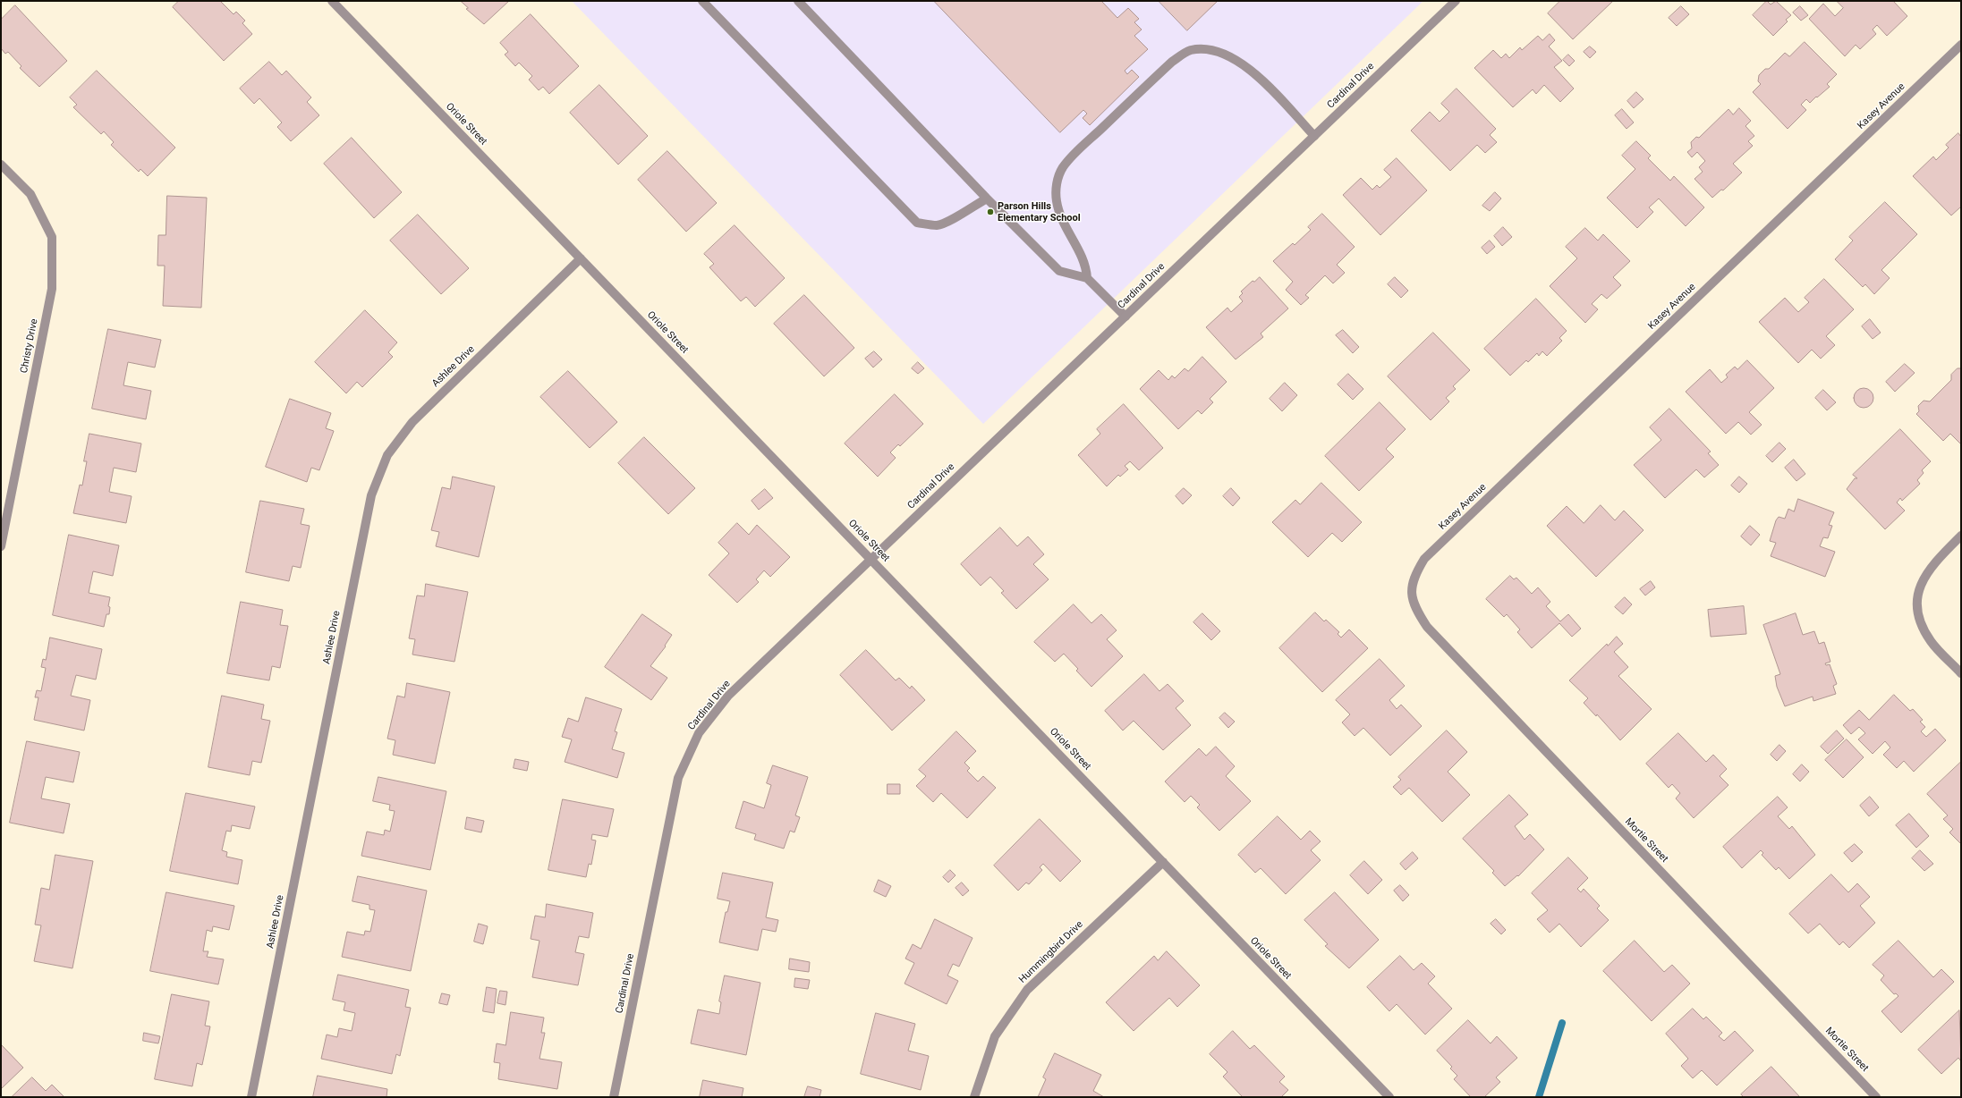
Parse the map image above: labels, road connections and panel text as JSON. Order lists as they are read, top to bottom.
{
  "streets": {
    "street": [
      "Cardinal Drive",
      "Kasey Avenue",
      "Oriole Street",
      "Christy Drive",
      "Ashlee Drive",
      "Mortie Street",
      "Hummingbird Drive"
    ]
  },
  "crossings": [
    ["Cardinal Drive", "Oriole Street"],
    ["Kasey Avenue", "Mortie Street"],
    ["Oriole Street", "Ashlee Drive"],
    ["Oriole Street", "Hummingbird Drive"]
  ],
  "places": ["Parson Hills Elementary School"]
}
